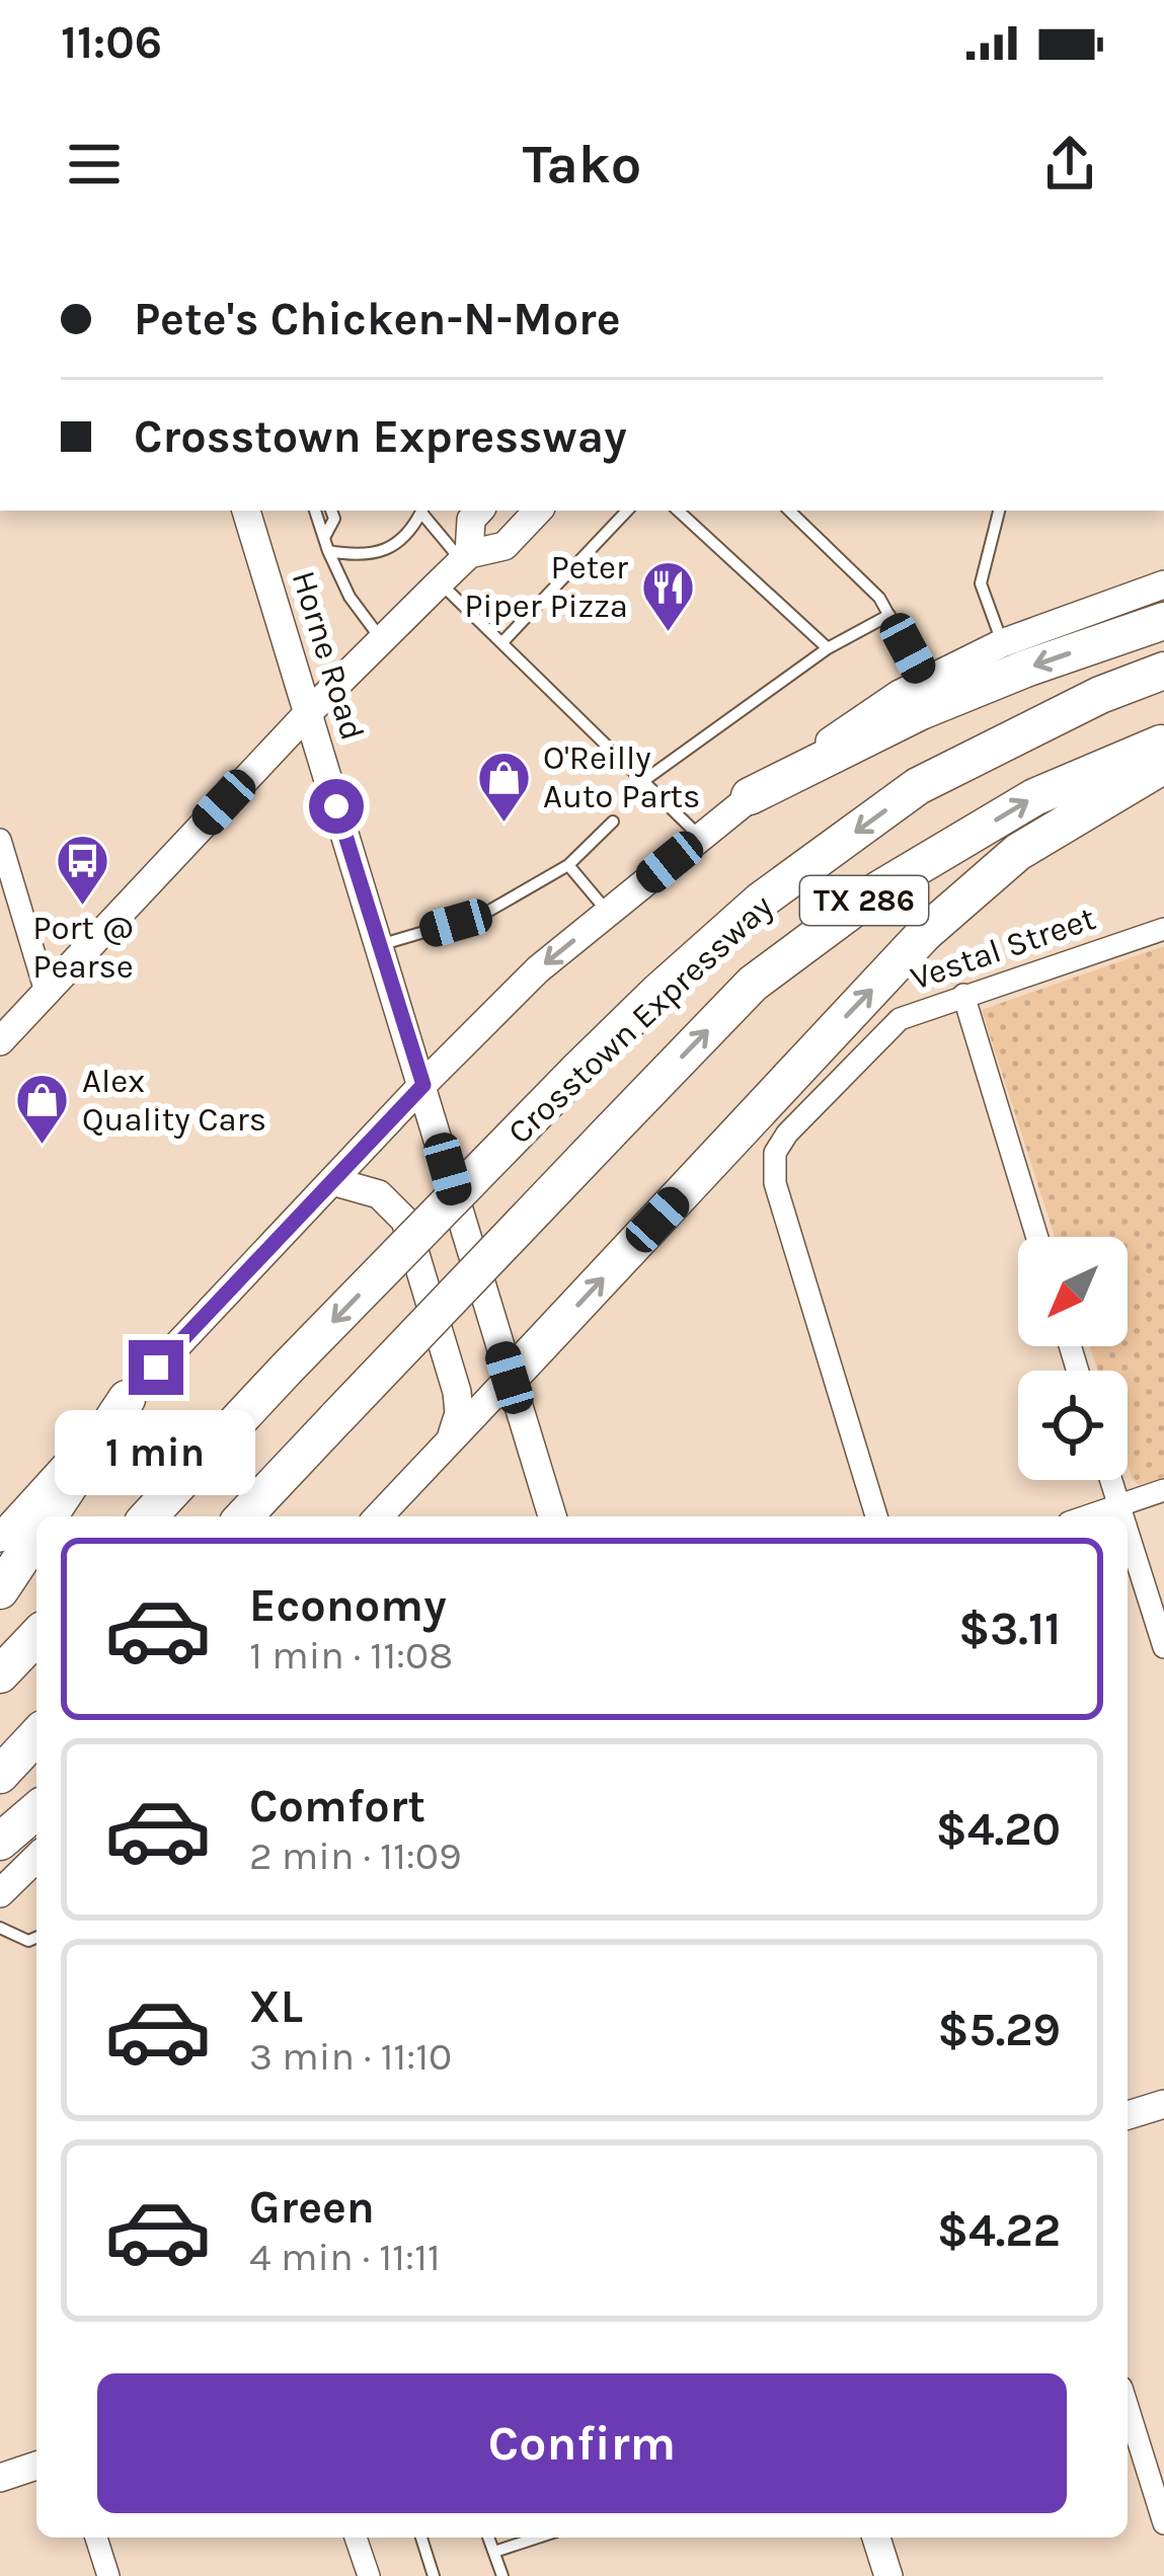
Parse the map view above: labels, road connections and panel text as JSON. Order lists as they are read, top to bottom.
{
  "streets": {
    "highway": ["TX 286", "Crosstown Expressway"],
    "main road": ["Horne Road"],
    "street": ["Vestal Street"]
  },
  "places": {
    "restaurant": ["Peter Piper Pizza"],
    "shop": ["O'Reilly Auto Parts", "Alex Quality Cars"],
    "bus stop": ["Port @ Pearse"]
  },
  "north": "bottom left",
  "page": {
    "status": "11:06",
    "header": "Tako",
    "banner": ["Pete's Chicken-N-More", "Crosstown Expressway"],
    "bubble": "1 min",
    "list": [
      {
        "name": "Economy",
        "note": "1 min · 11:08",
        "value": "$3.11"
      },
      {
        "name": "Comfort",
        "note": "2 min · 11:09",
        "value": "$4.20"
      },
      {
        "name": "XL",
        "note": "3 min · 11:10",
        "value": "$5.29"
      },
      {
        "name": "Green",
        "note": "4 min · 11:11",
        "value": "$4.22"
      }
    ],
    "buttons": "Confirm"
  }
}
